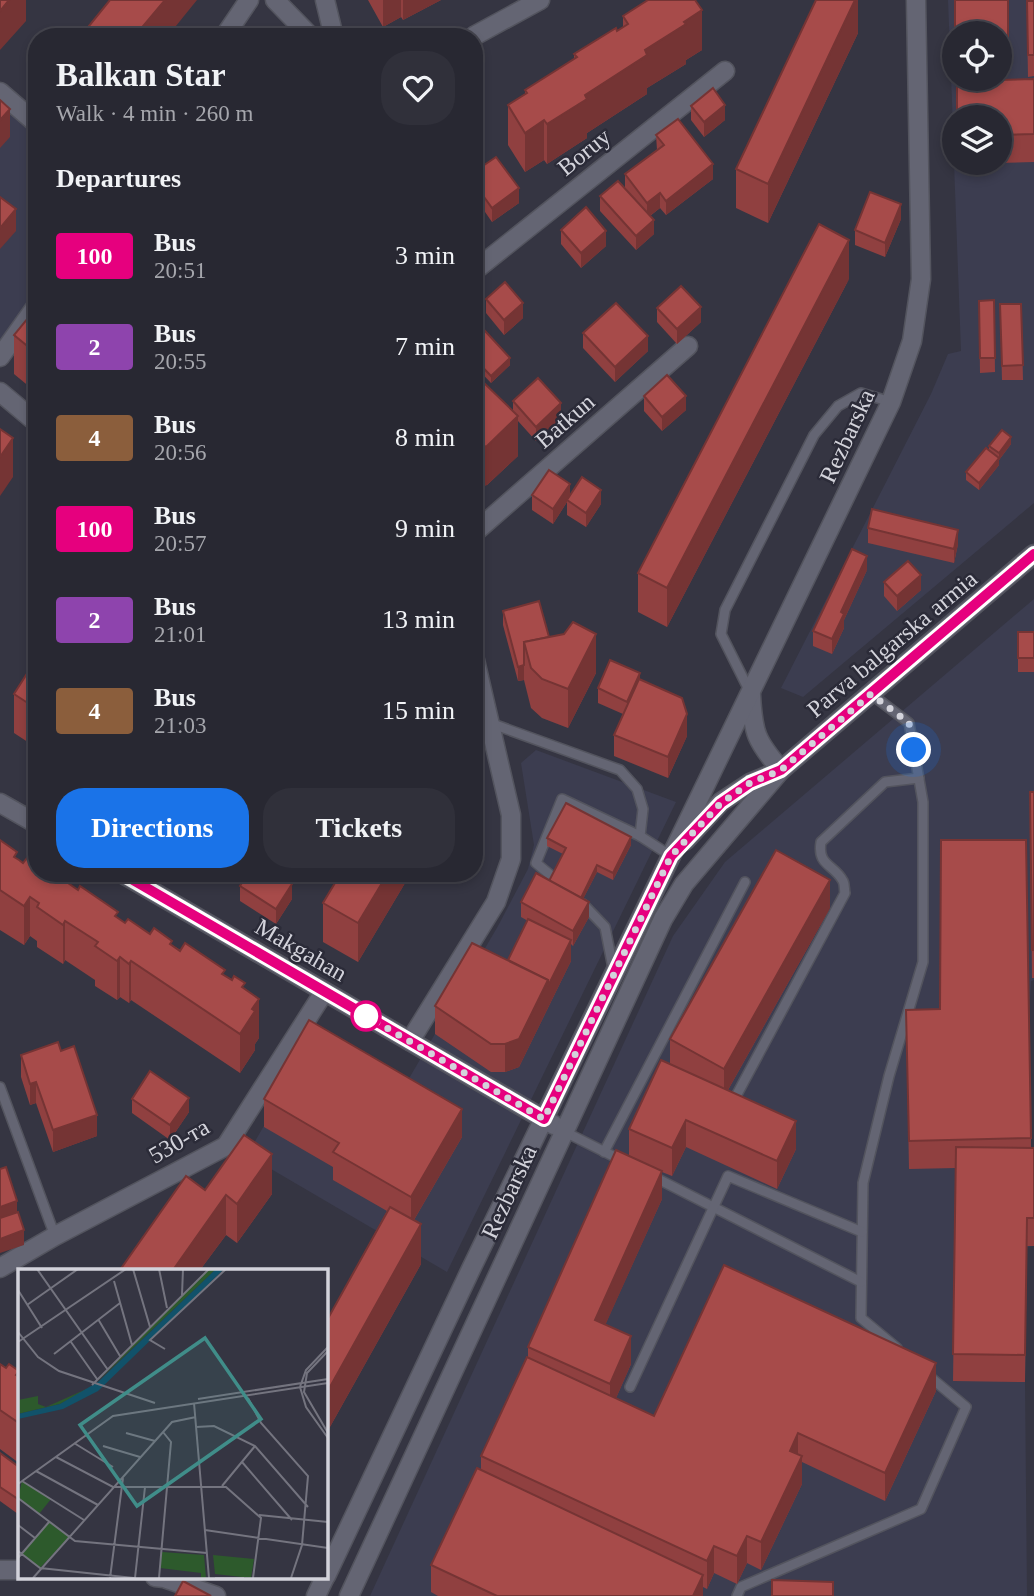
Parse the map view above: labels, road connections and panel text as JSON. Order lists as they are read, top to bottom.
{
  "streets": {
    "street": [
      "Boruy",
      "Batkun",
      "Rezbarska",
      "Parva balgarska armia",
      "Makgahan",
      "530-та"
    ]
  },
  "crossings": [
    ["Rezbarska", "Parva balgarska armia"],
    ["Rezbarska", "Makgahan"],
    ["Makgahan", "530-та"]
  ],
  "lines": ["bus line 100"],
  "page": {
    "heading": [
      ["Balkan Star", "Walk · 4 min · 260 m"],
      "Departures"
    ],
    "list": [
      {
        "mark": "100",
        "name": "Bus",
        "note": "20:51",
        "value": "3 min"
      },
      {
        "mark": "2",
        "name": "Bus",
        "note": "20:55",
        "value": "7 min"
      },
      {
        "mark": "4",
        "name": "Bus",
        "note": "20:56",
        "value": "8 min"
      },
      {
        "mark": "100",
        "name": "Bus",
        "note": "20:57",
        "value": "9 min"
      },
      {
        "mark": "2",
        "name": "Bus",
        "note": "21:01",
        "value": "13 min"
      },
      {
        "mark": "4",
        "name": "Bus",
        "note": "21:03",
        "value": "15 min"
      }
    ],
    "buttons": ["Directions", "Tickets"]
  }
}
